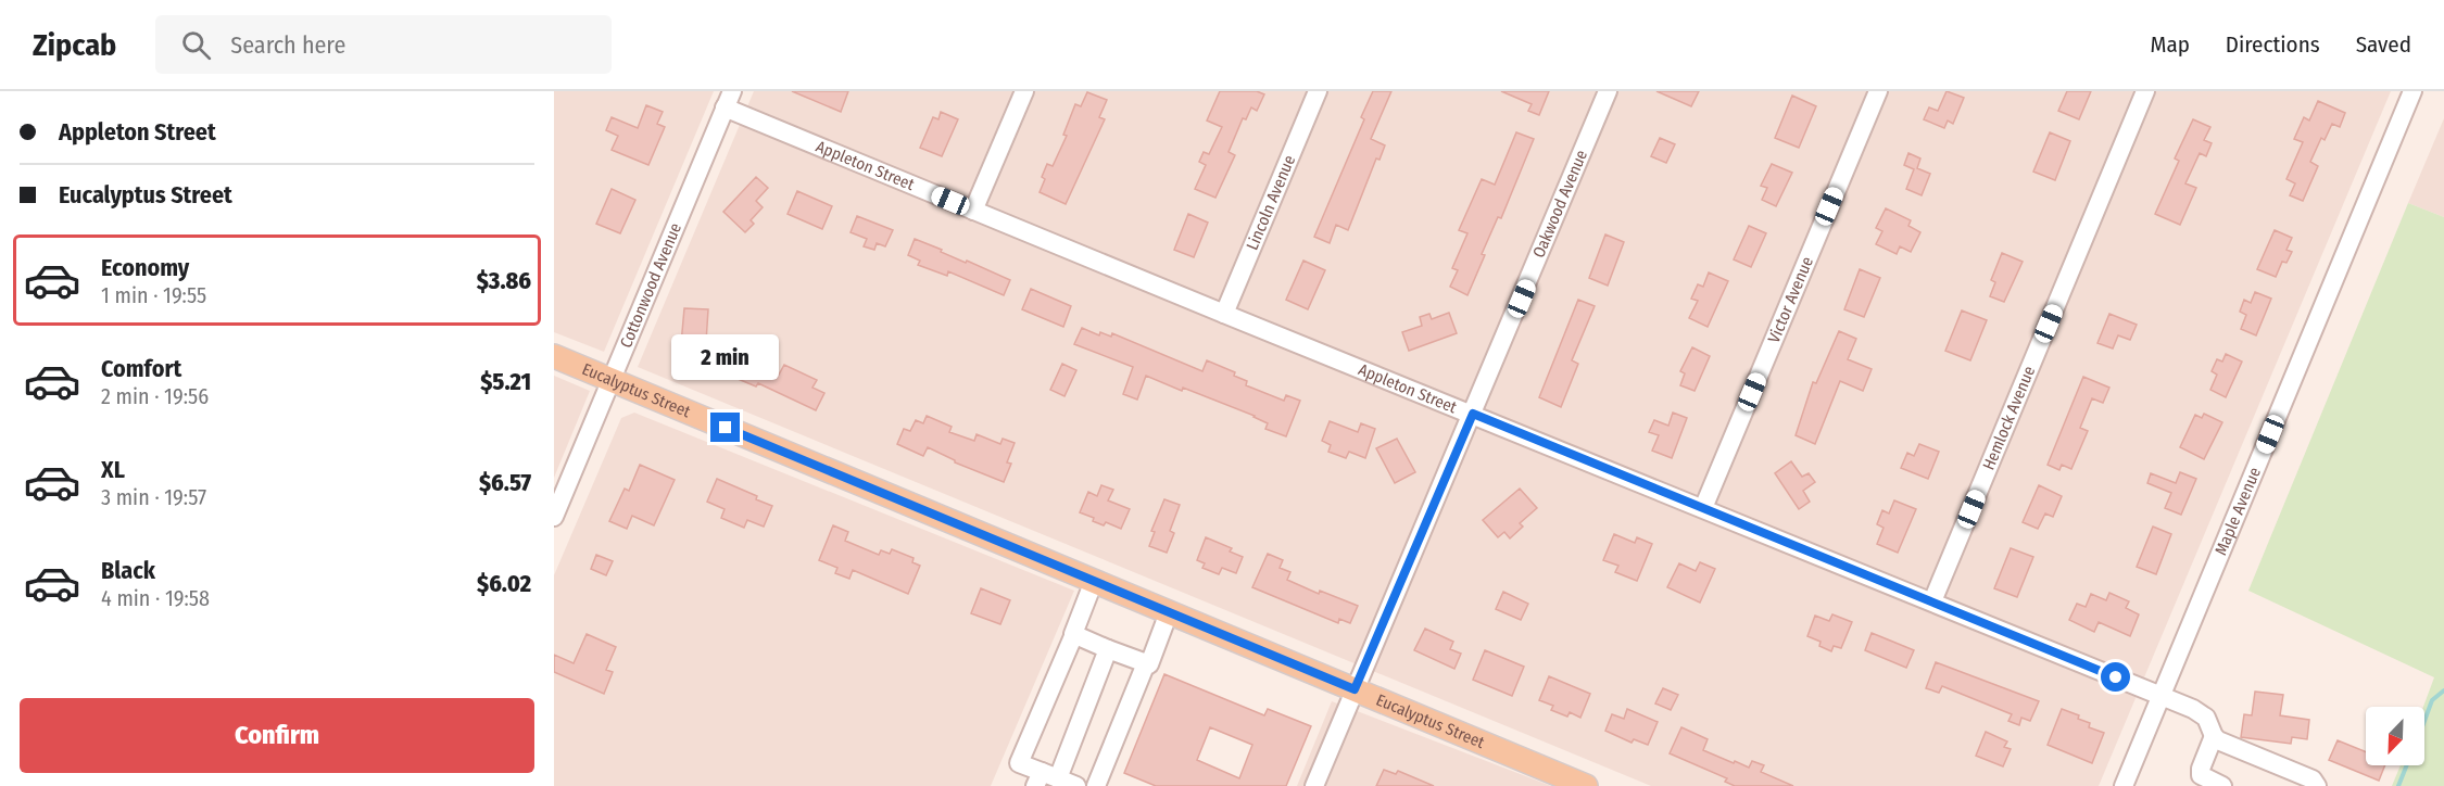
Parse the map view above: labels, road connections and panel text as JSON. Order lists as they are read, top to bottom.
{
  "streets": {
    "main road": ["Eucalyptus Street"],
    "street": [
      "Appleton Street",
      "Lincoln Avenue",
      "Oakwood Avenue",
      "Cottonwood Avenue",
      "Victor Avenue",
      "Hemlock Avenue",
      "Maple Avenue"
    ]
  },
  "crossings": [
    ["Appleton Street", "Lincoln Avenue"],
    ["Appleton Street", "Oakwood Avenue"],
    ["Appleton Street", "Cottonwood Avenue"],
    ["Appleton Street", "Victor Avenue"],
    ["Appleton Street", "Hemlock Avenue"],
    ["Appleton Street", "Maple Avenue"],
    ["Oakwood Avenue", "Eucalyptus Street"],
    ["Cottonwood Avenue", "Eucalyptus Street"]
  ],
  "north": "bottom left",
  "page": {
    "header": "Zipcab",
    "search": "Search here",
    "nav": ["Map", "Directions", "Saved"],
    "banner": ["Appleton Street", "Eucalyptus Street"],
    "list": [
      {
        "name": "Economy",
        "note": "1 min · 19:55",
        "value": "$3.86"
      },
      {
        "name": "Comfort",
        "note": "2 min · 19:56",
        "value": "$5.21"
      },
      {
        "name": "XL",
        "note": "3 min · 19:57",
        "value": "$6.57"
      },
      {
        "name": "Black",
        "note": "4 min · 19:58",
        "value": "$6.02"
      }
    ],
    "bubble": "2 min",
    "buttons": "Confirm"
  }
}
